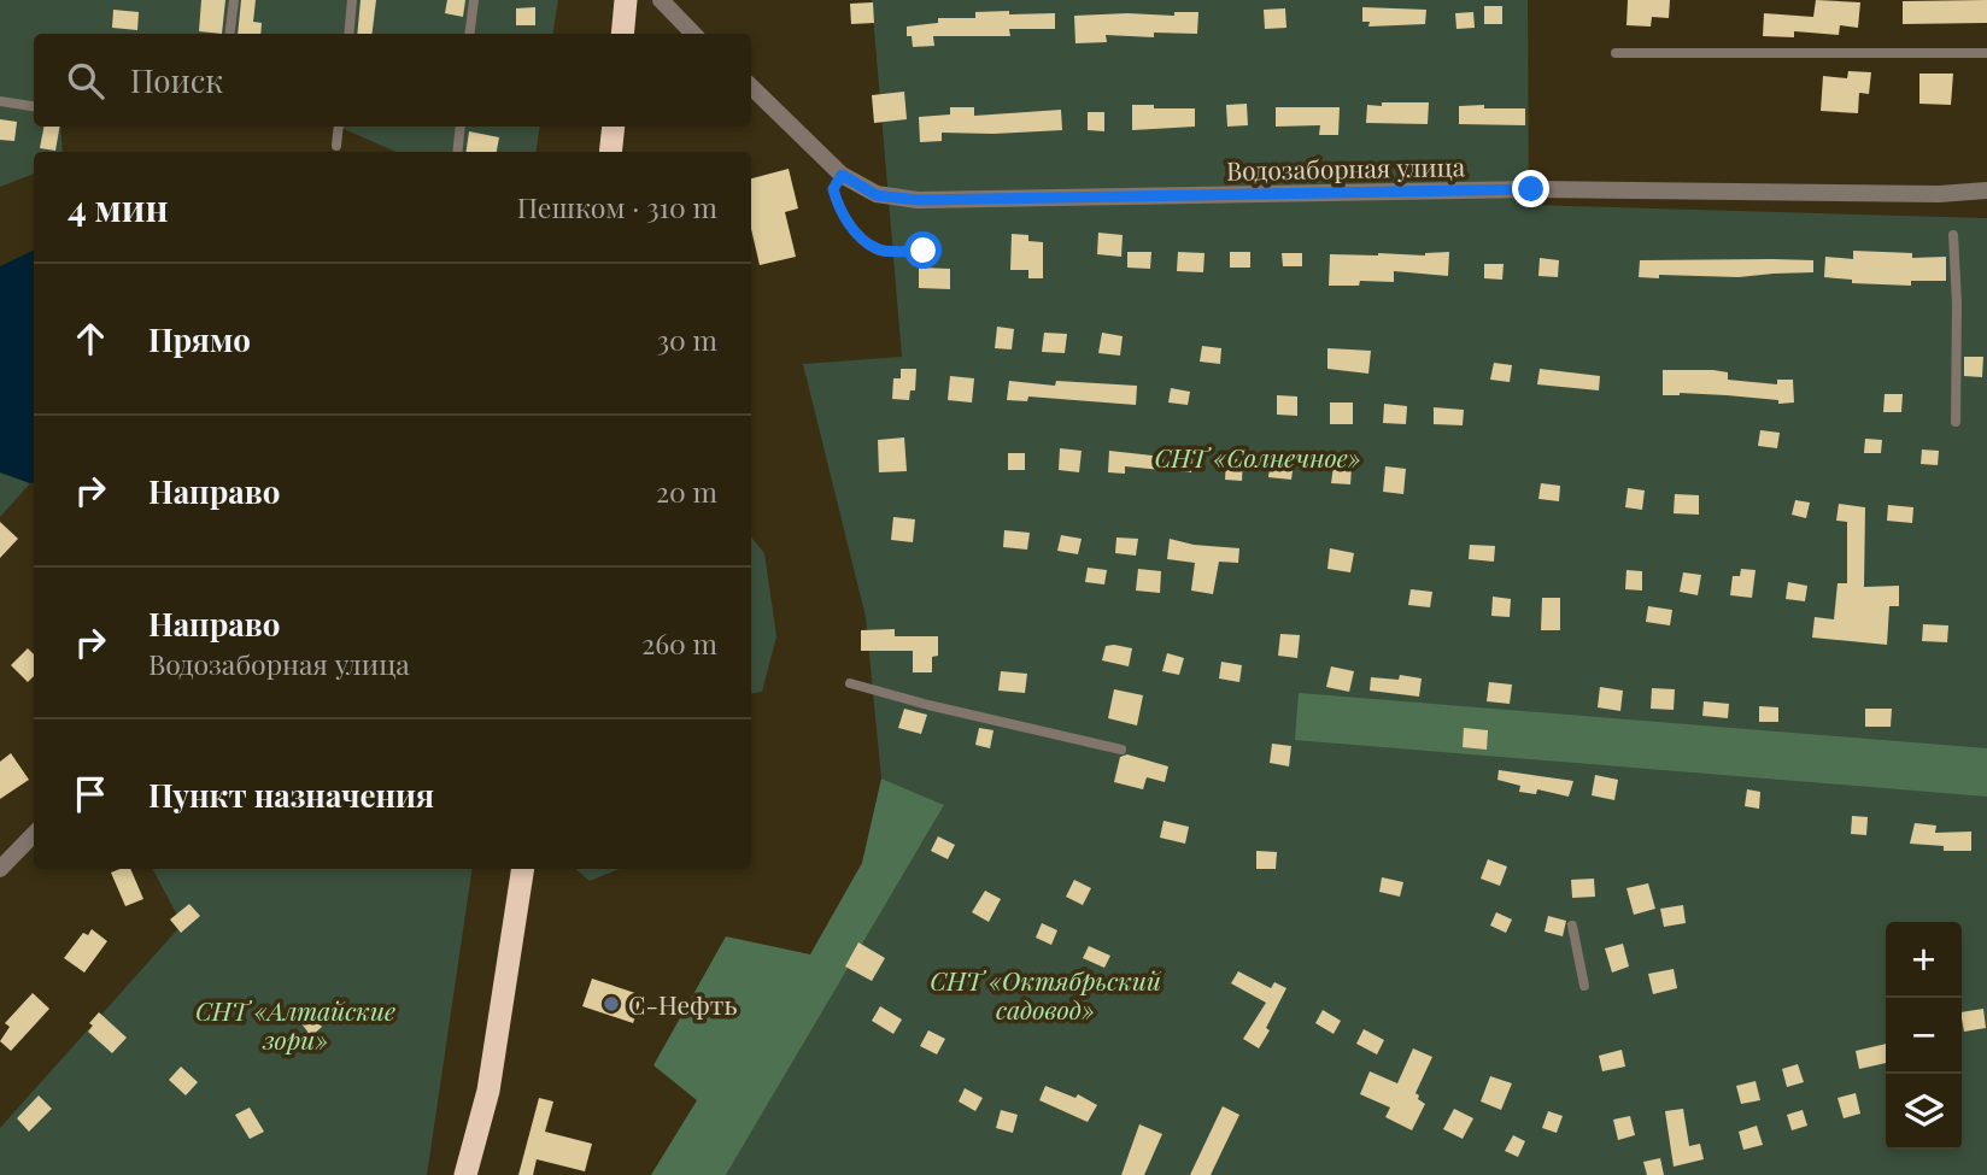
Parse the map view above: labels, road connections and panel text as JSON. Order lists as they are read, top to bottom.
{
  "streets": {
    "street": ["Водозаборная улица"]
  },
  "parks": ["СНТ «Солнечное»", "СНТ «Октябрьский садовод»", "СНТ «Алтайские зори»"],
  "places": ["С-Нефть"],
  "page": {
    "search": "Поиск",
    "heading": ["4 мин", "Пешком · 310 m"],
    "list": [
      ["Прямо", "30 m"],
      ["Направо", "20 m"],
      ["Направо", "Водозаборная улица", "260 m"],
      "Пункт назначения"
    ],
    "map_buttons": ["+", "−"]
  }
}
